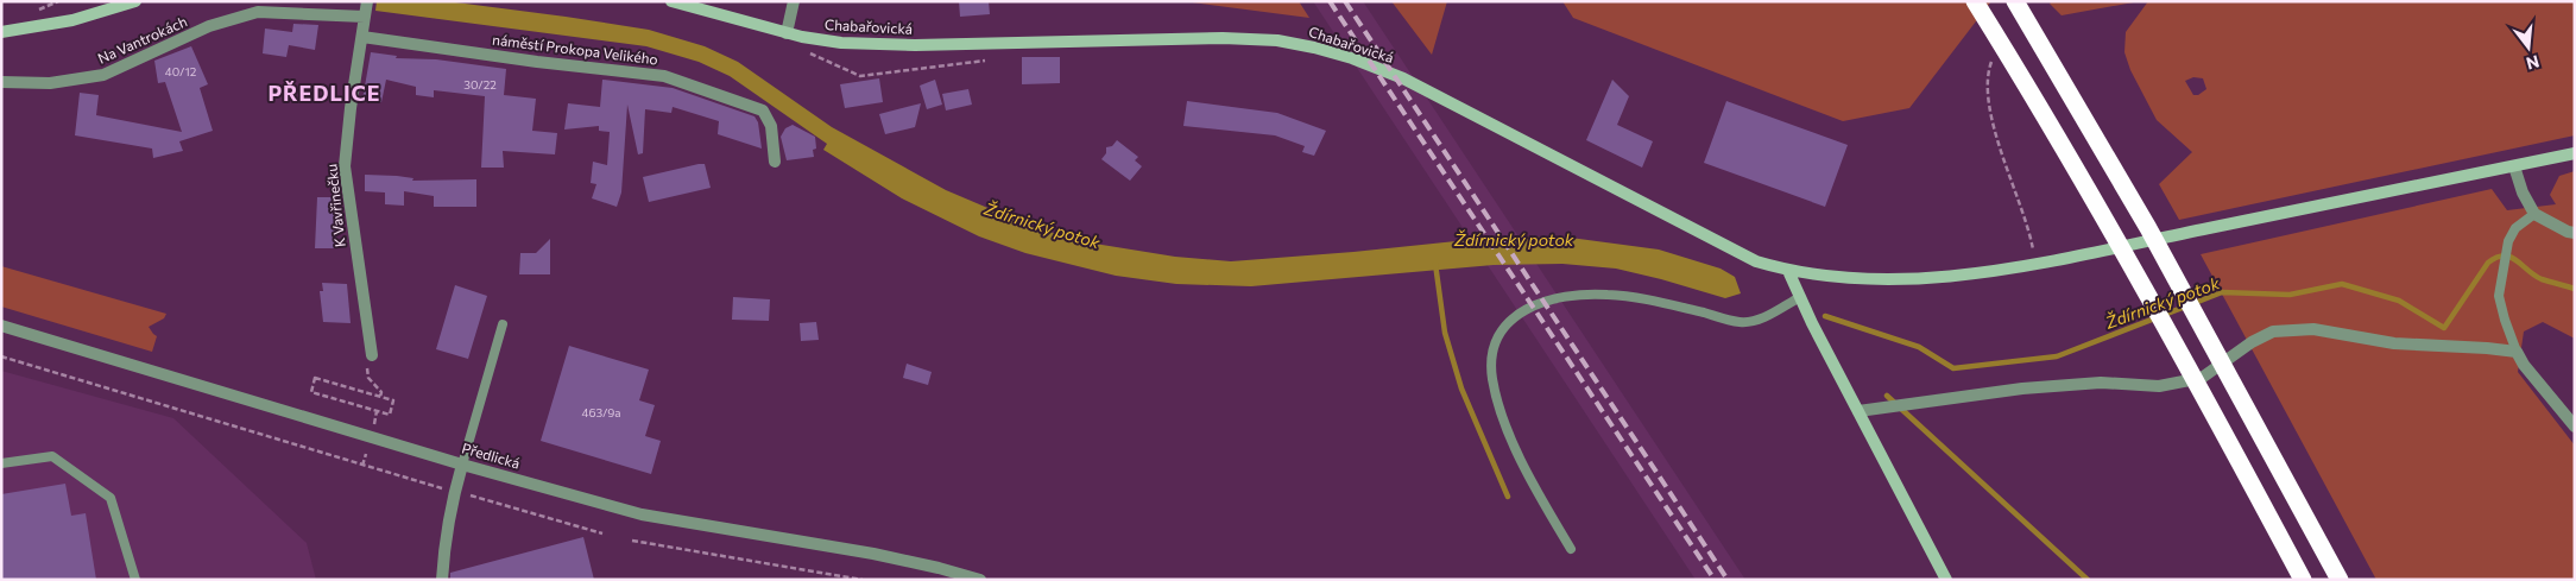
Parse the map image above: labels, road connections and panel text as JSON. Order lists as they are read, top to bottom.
{
  "streets": {
    "main road": ["Chabařovická"],
    "street": [
      "Na Vantrokách",
      "náměstí Prokopa Velikého",
      "K Vavřinečku",
      "Předlická"
    ]
  },
  "crossings": [
    ["Na Vantrokách", "K Vavřinečku"],
    ["náměstí Prokopa Velikého", "K Vavřinečku"]
  ],
  "districts": ["PŘEDLICE"],
  "water": ["Ždírnický potok"],
  "house_numbers": ["40/12", "30/22", "463/9a"],
  "north": "bottom"
}
